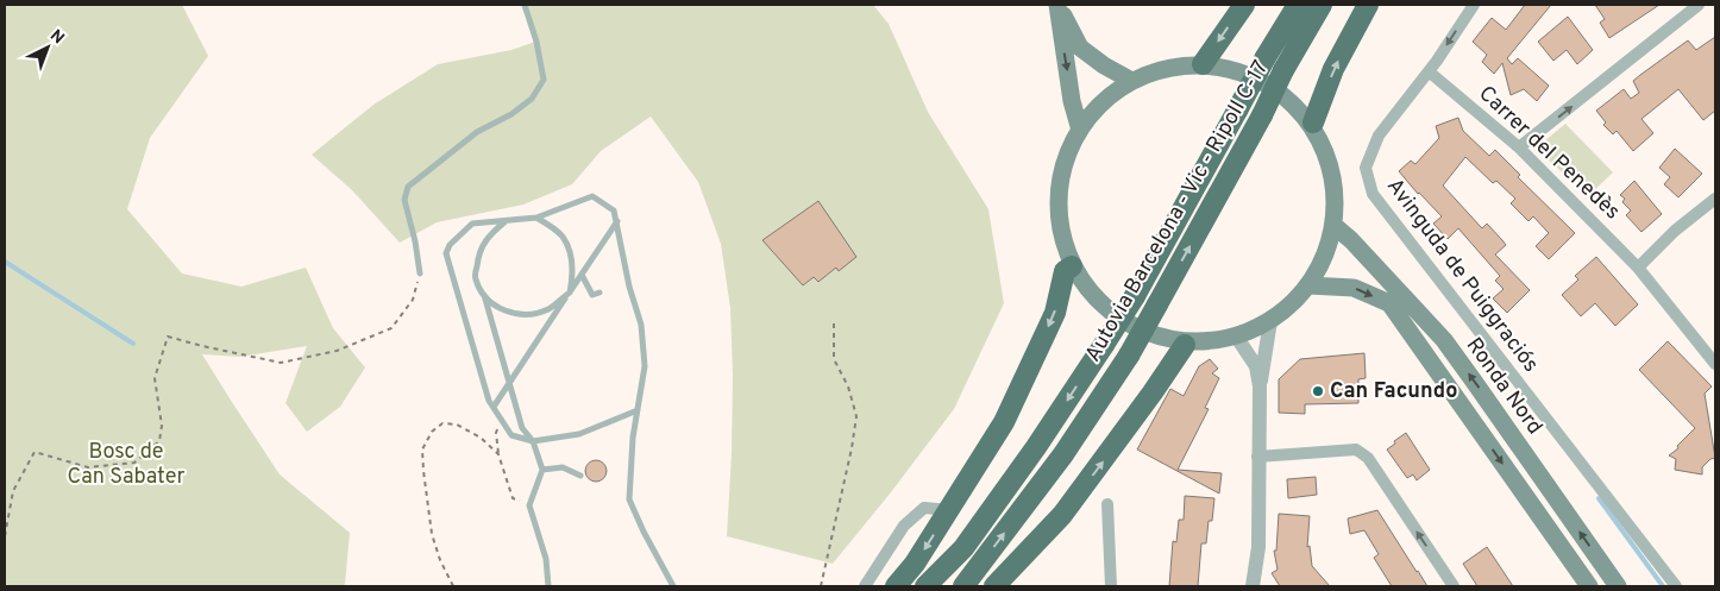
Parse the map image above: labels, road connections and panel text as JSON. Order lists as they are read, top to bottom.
{
  "streets": {
    "highway": ["Autovia Barcelona - Vic - Ripoll C-17"],
    "main road": ["Ronda Nord"],
    "street": ["Carrer del Penedès", "Avinguda de Puiggraciós"]
  },
  "crossings": [
    ["Carrer del Penedès", "Avinguda de Puiggraciós"]
  ],
  "parks": ["Bosc de Can Sabater"],
  "places": ["Can Facundo"],
  "north": "top right"
}
